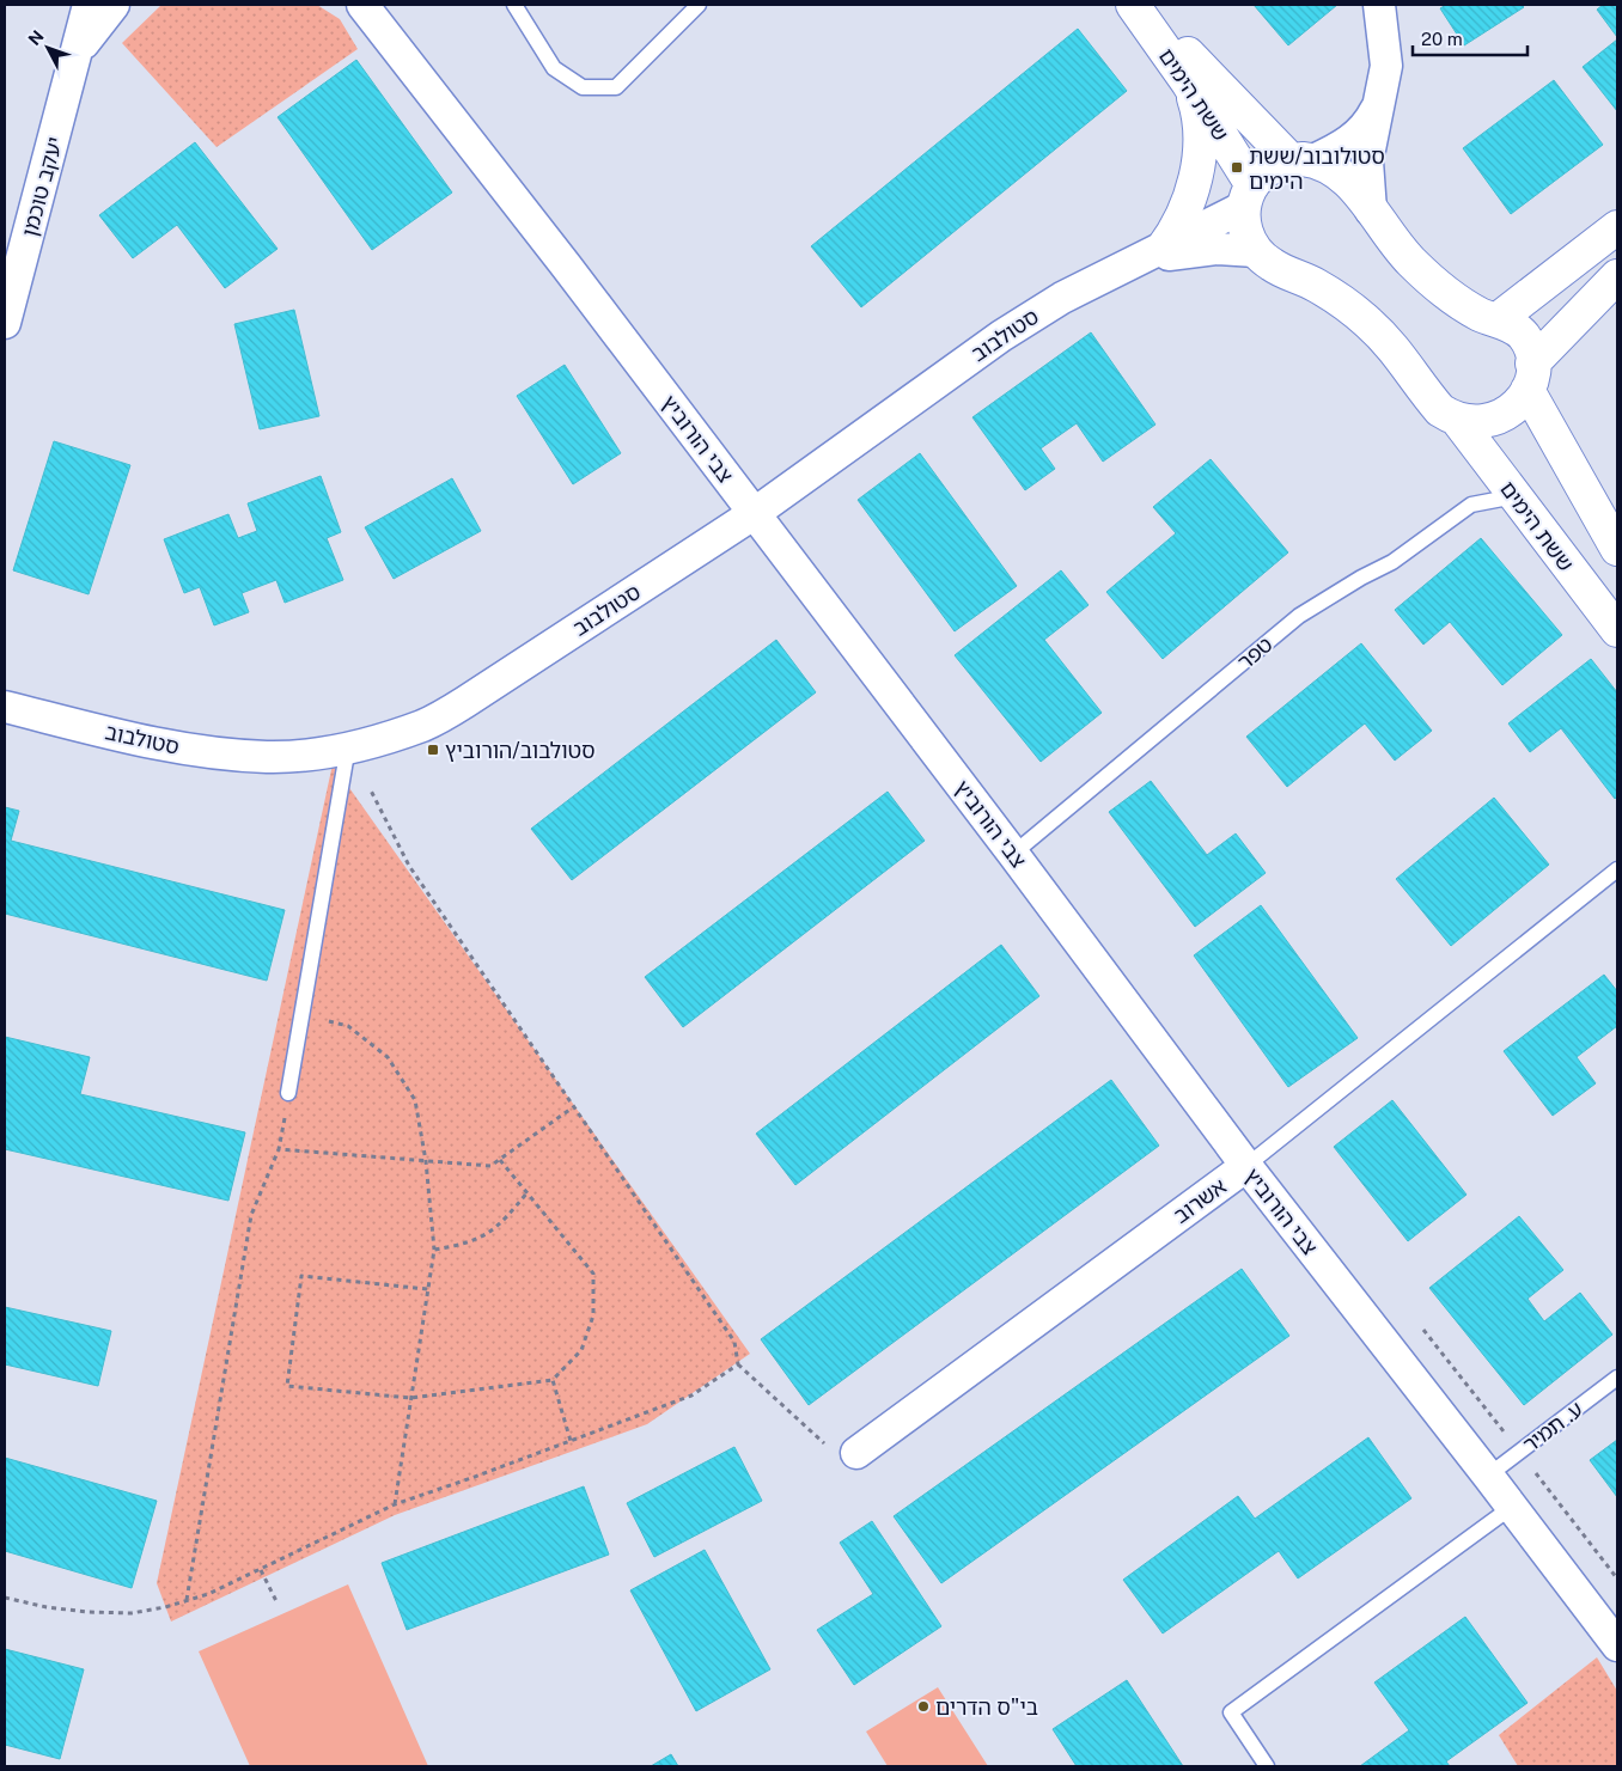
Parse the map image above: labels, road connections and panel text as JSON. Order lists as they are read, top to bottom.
{
  "streets": {
    "street": [
      "ששת הימים",
      "יעקב טוכמן",
      "סטולבוב",
      "צבי הורוביץ",
      "אשרוב"
    ],
    "lane": ["טפר", "ע. תמיר"]
  },
  "crossings": [
    ["ששת הימים", "סטולבוב"],
    ["ששת הימים", "טפר"],
    ["סטולבוב", "צבי הורוביץ"],
    ["צבי הורוביץ", "טפר"],
    ["צבי הורוביץ", "אשרוב"],
    ["צבי הורוביץ", "ע. תמיר"]
  ],
  "places": {
    "transit": ["סטולובוב/ששת הימים", "סטולבוב/הורוביץ"],
    "other": ["בי\"ס הדרים"]
  },
  "scale_bar": "20 m",
  "north": "top left"
}
